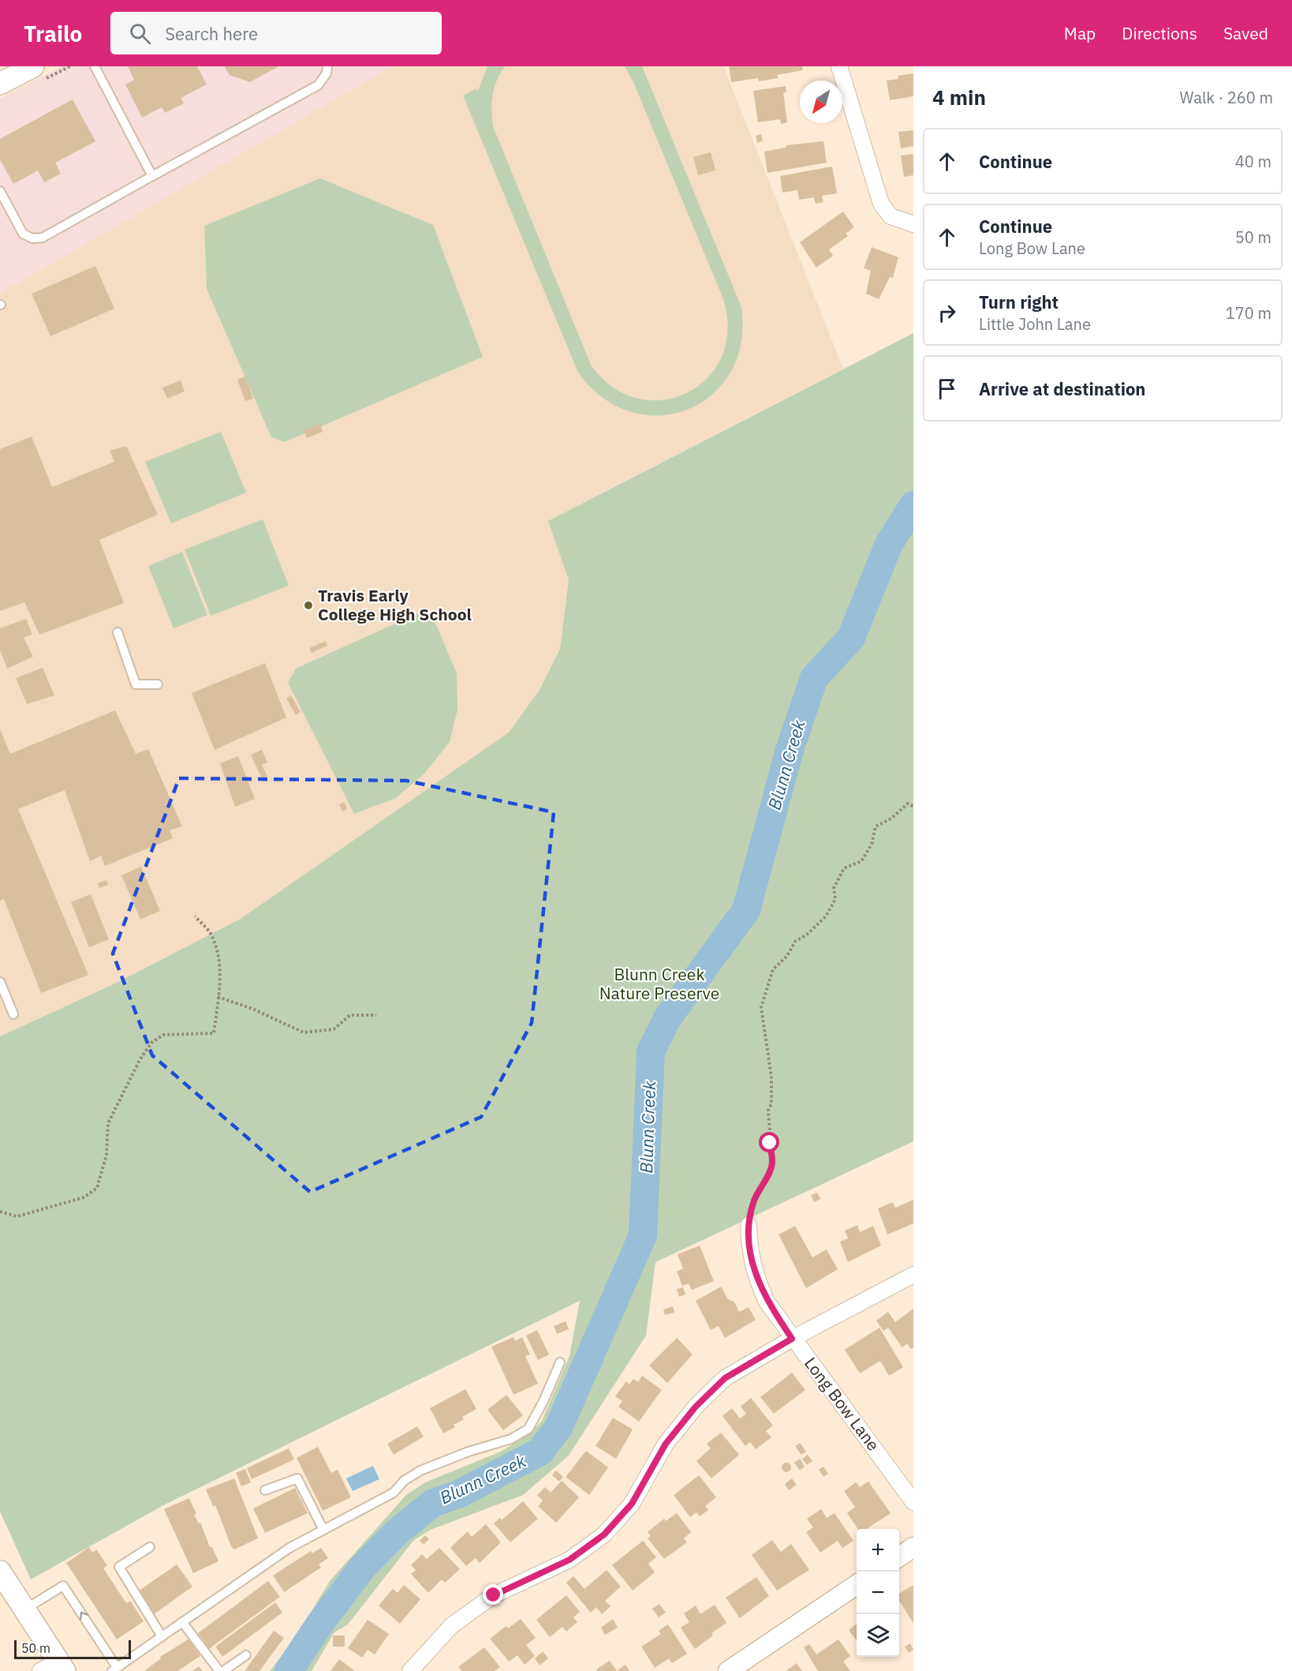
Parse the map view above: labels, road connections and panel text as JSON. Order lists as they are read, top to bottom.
{
  "streets": {
    "street": ["Long Bow Lane"]
  },
  "water": ["Blunn Creek"],
  "parks": ["Blunn Creek Nature Preserve"],
  "places": ["Travis Early College High School"],
  "scale_bar": "50 m",
  "north": "bottom left",
  "page": {
    "header": "Trailo",
    "search": "Search here",
    "nav": ["Map", "Directions", "Saved"],
    "heading": ["4 min", "Walk · 260 m"],
    "list": [
      ["Continue", "40 m"],
      ["Continue", "Long Bow Lane", "50 m"],
      ["Turn right", "Little John Lane", "170 m"],
      "Arrive at destination"
    ],
    "map_buttons": ["+", "−"],
    "scale": "50 m"
  }
}
